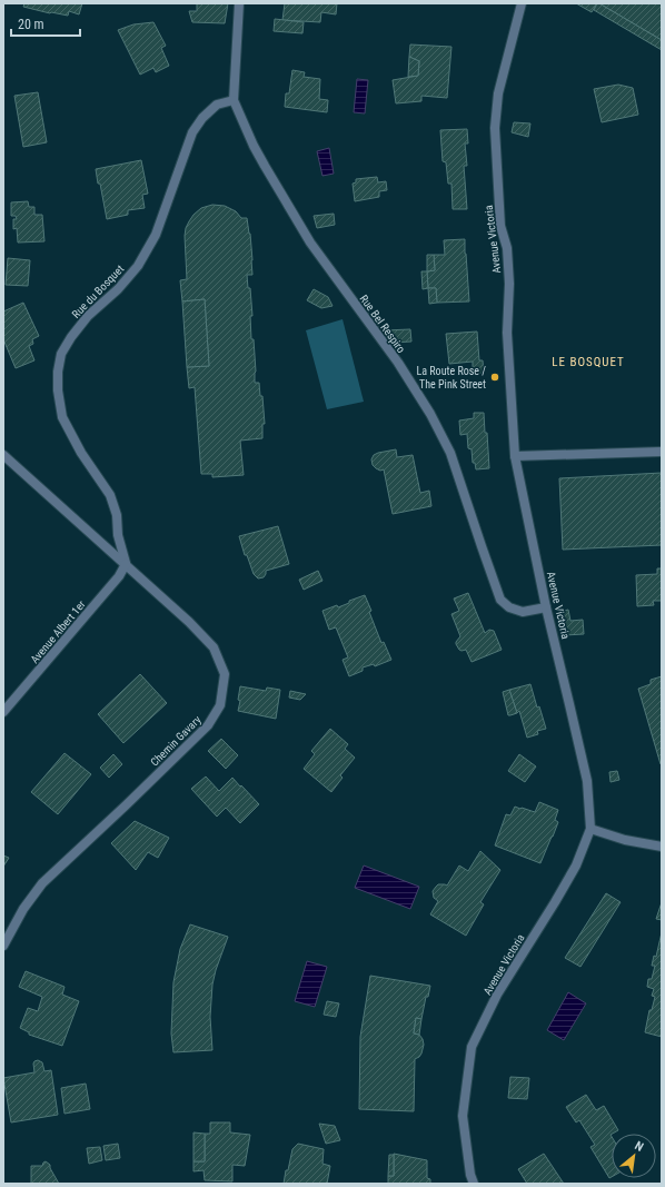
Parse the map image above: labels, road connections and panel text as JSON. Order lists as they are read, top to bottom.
{
  "streets": {
    "street": [
      "Avenue Victoria",
      "Rue du Bosquet",
      "Rue Bel Respiro",
      "Avenue Albert 1er",
      "Chemin Gavary"
    ]
  },
  "crossings": [
    ["Avenue Victoria", "Rue Bel Respiro"],
    ["Rue du Bosquet", "Rue Bel Respiro"],
    ["Rue du Bosquet", "Avenue Albert 1er"],
    ["Rue du Bosquet", "Chemin Gavary"],
    ["Avenue Albert 1er", "Chemin Gavary"]
  ],
  "districts": ["LE BOSQUET"],
  "places": ["La Route Rose / The Pink Street"],
  "scale_bar": "20 m",
  "north": "top right"
}
